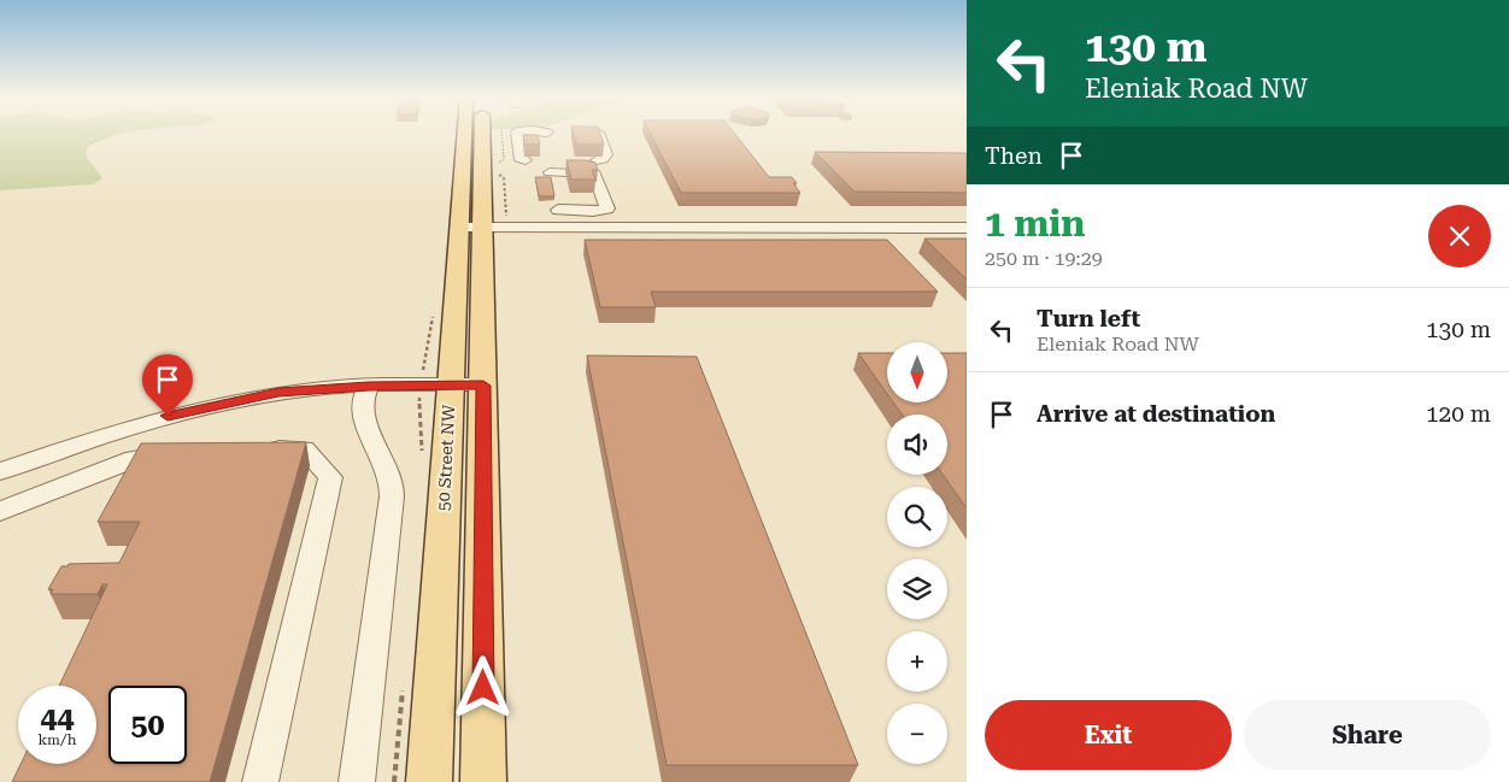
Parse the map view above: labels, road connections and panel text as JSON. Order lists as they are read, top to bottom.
{
  "streets": {
    "main road": ["50 Street NW"]
  },
  "north": "bottom",
  "page": {
    "turn": ["130 m", "Eleniak Road NW"],
    "then": "Then",
    "heading": ["1 min", "250 m · 19:29"],
    "list": [
      {
        "name": "Turn left",
        "note": "Eleniak Road NW",
        "value": "130 m"
      },
      {
        "name": "Arrive at destination",
        "value": "120 m"
      }
    ],
    "map_buttons": ["+", "−"],
    "speed": "44 km/h",
    "limit": "50",
    "buttons": ["Exit", "Share"]
  }
}
